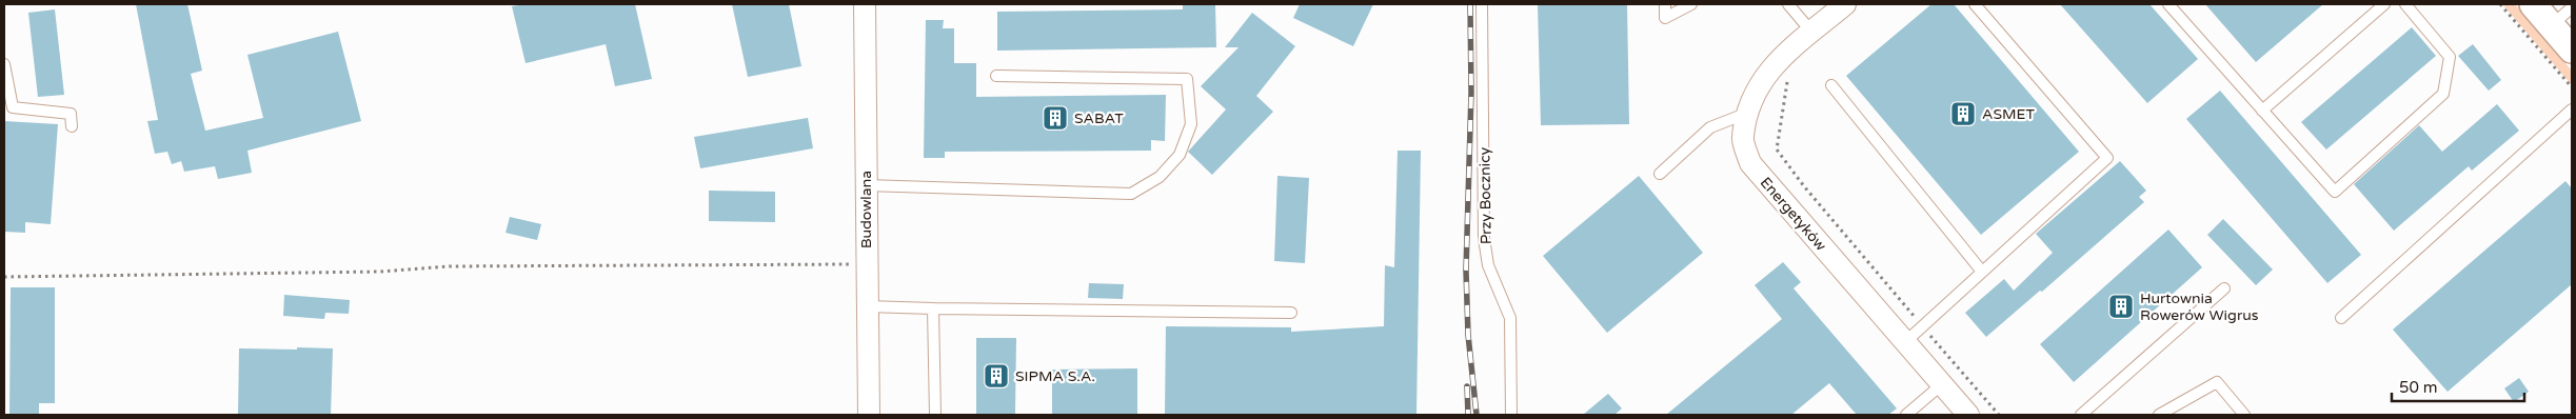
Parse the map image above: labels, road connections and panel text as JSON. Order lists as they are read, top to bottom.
{
  "streets": {
    "street": ["Budowlana", "Energetyków"],
    "lane": ["Przy Bocznicy"]
  },
  "places": {
    "building": [
      "ASMET",
      "SABAT",
      "Hurtownia Rowerów Wigrus",
      "SIPMA S.A."
    ]
  },
  "scale_bar": "50 m"
}
